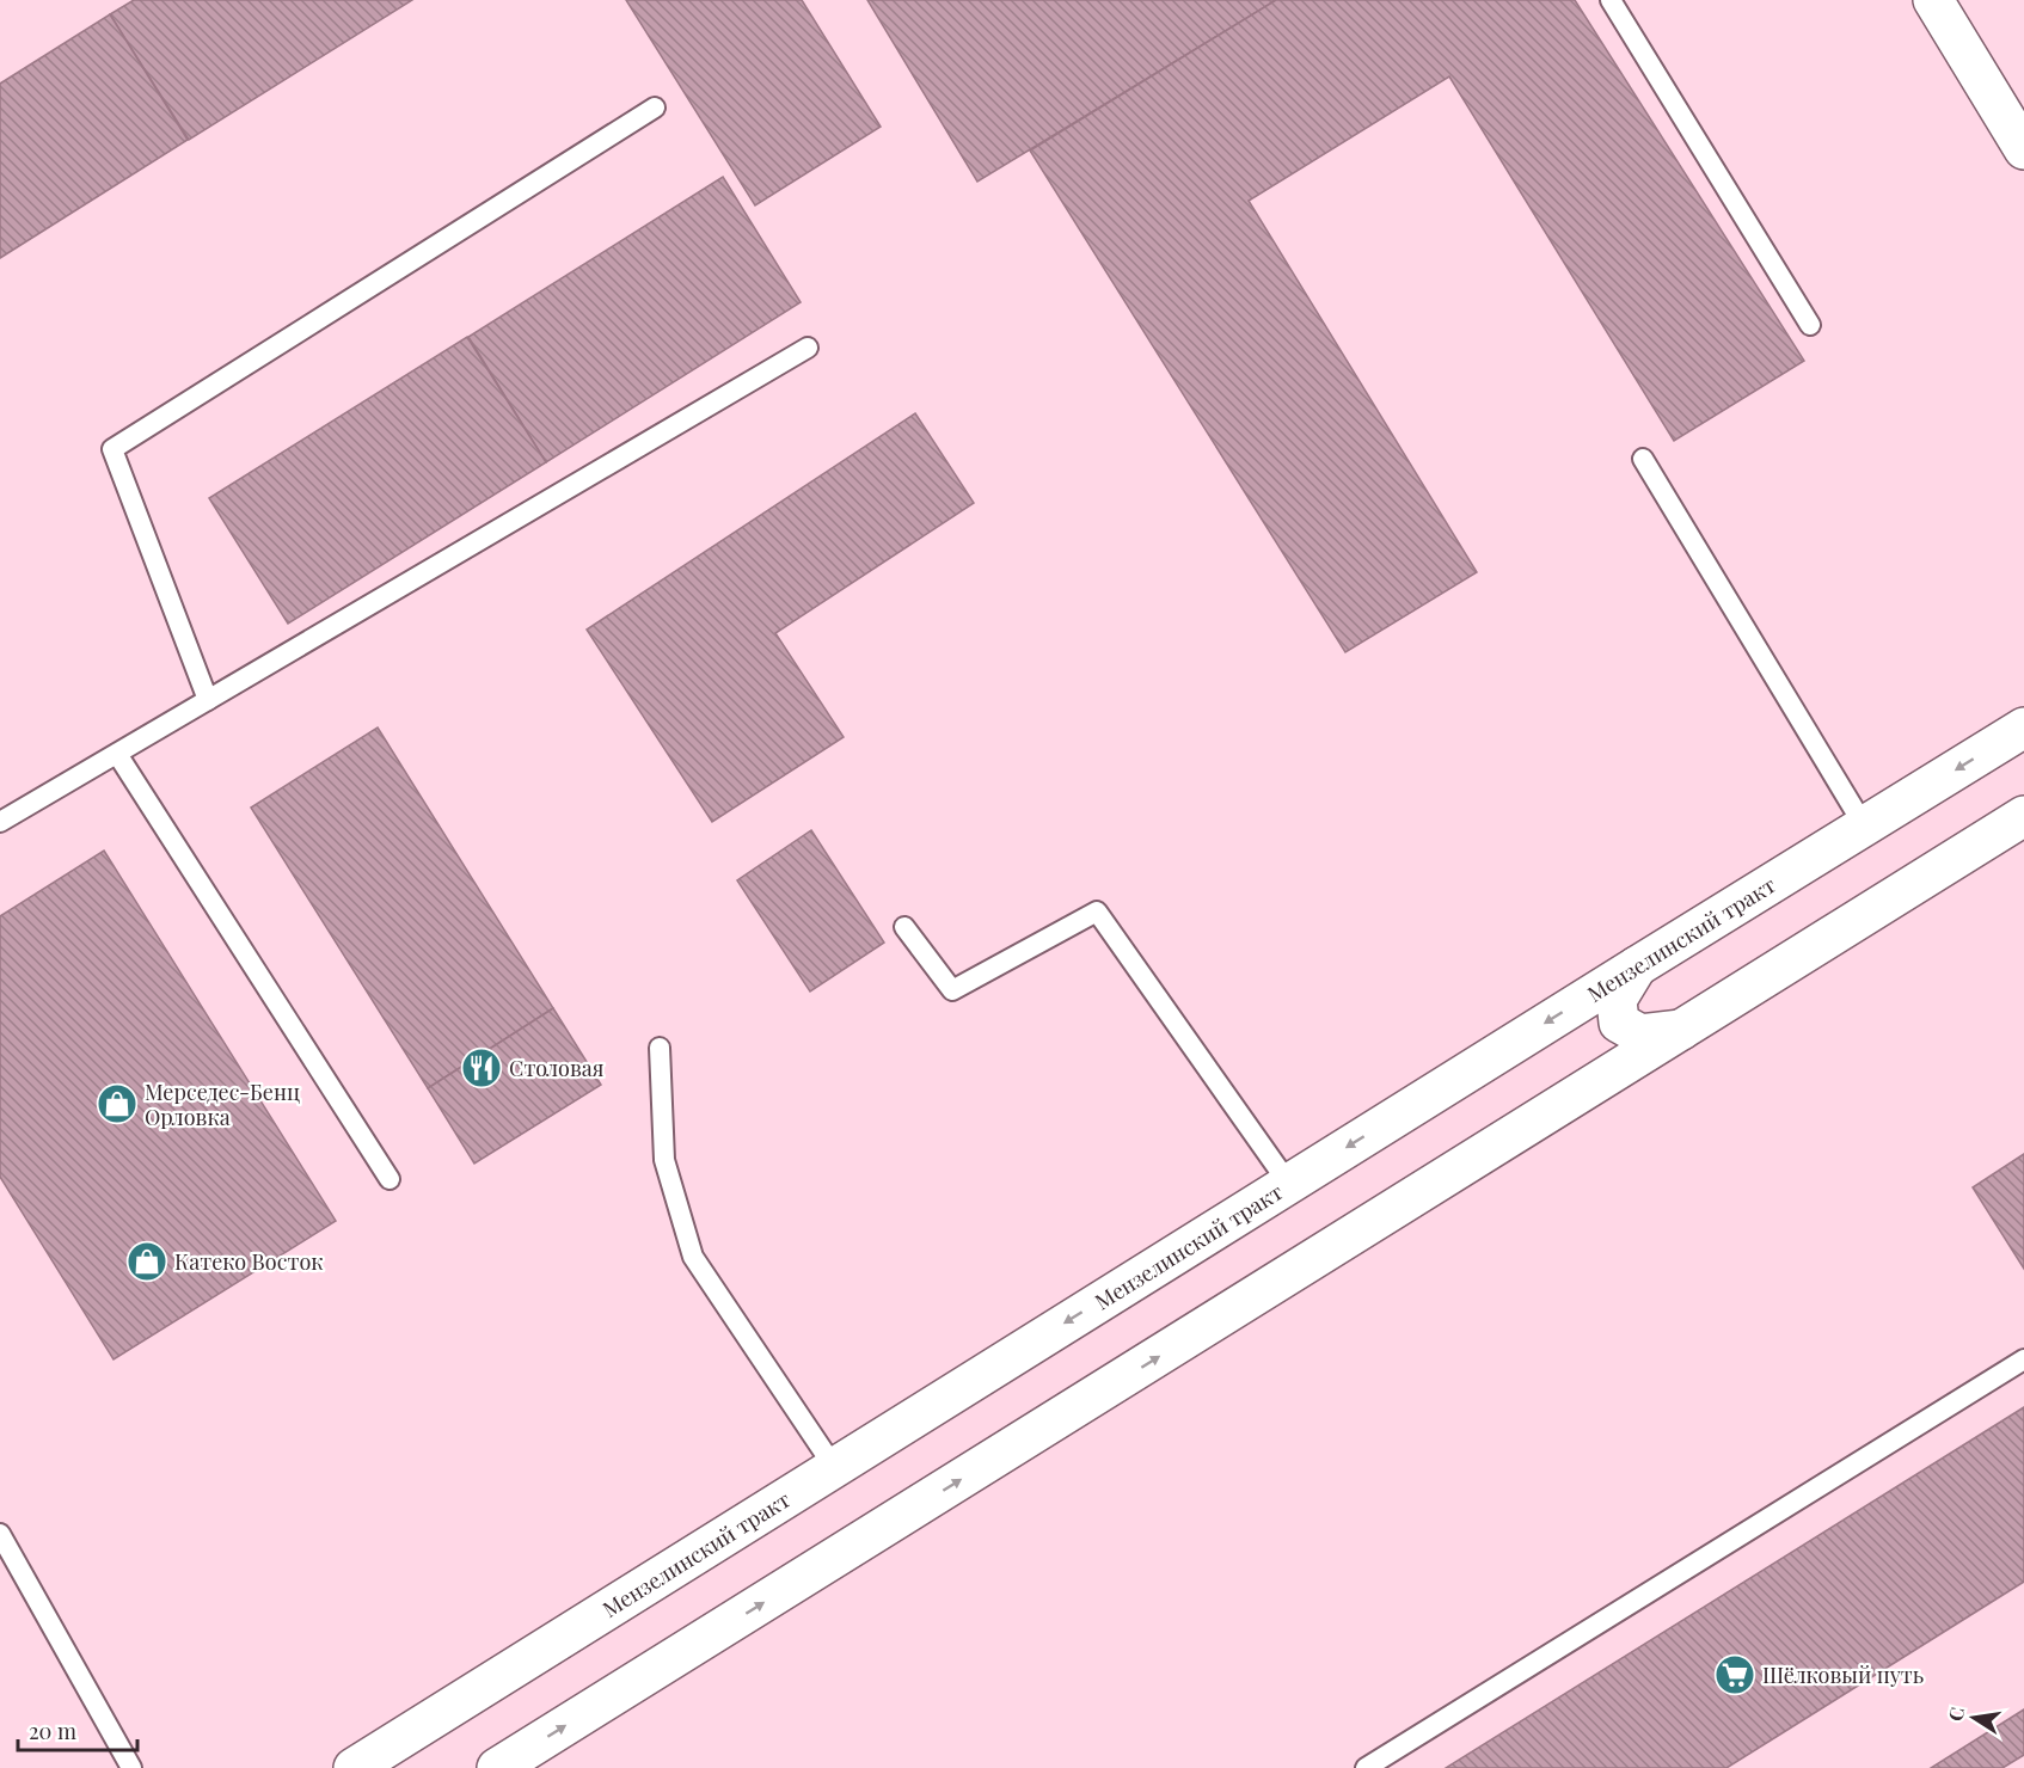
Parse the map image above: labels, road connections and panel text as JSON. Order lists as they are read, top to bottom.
{
  "streets": {
    "main road": ["Мензелинский тракт"]
  },
  "places": {
    "restaurant": ["Столовая"],
    "shop": ["Мерседес-Бенц Орловка", "Катеко Восток"],
    "supermarket": ["Шёлковый путь"]
  },
  "scale_bar": "20 m",
  "north": "left"
}
